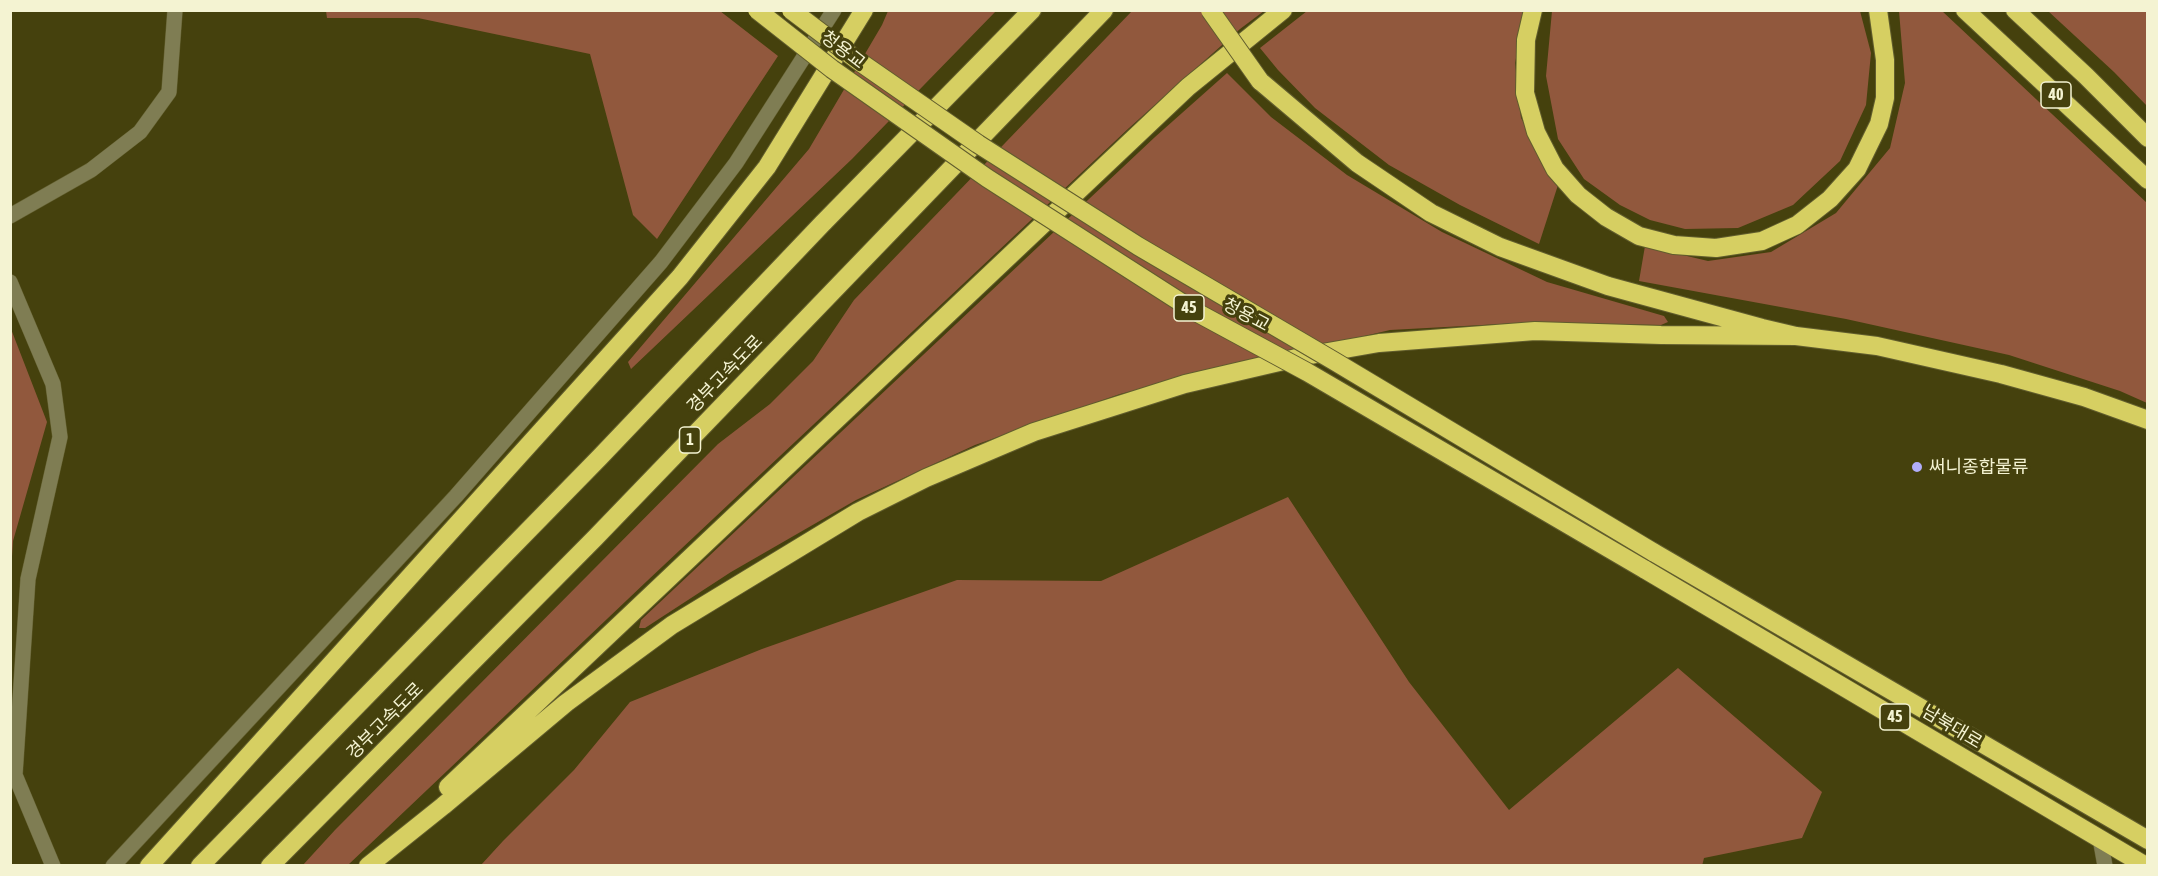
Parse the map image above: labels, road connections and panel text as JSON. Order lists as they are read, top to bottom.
{
  "streets": {
    "highway": [
      "청용교",
      "40",
      "45",
      "경부고속도로",
      "1",
      "남북대로"
    ]
  },
  "crossings": [
    ["청용교", "남북대로"]
  ],
  "places": ["써니종합물류"]
}
